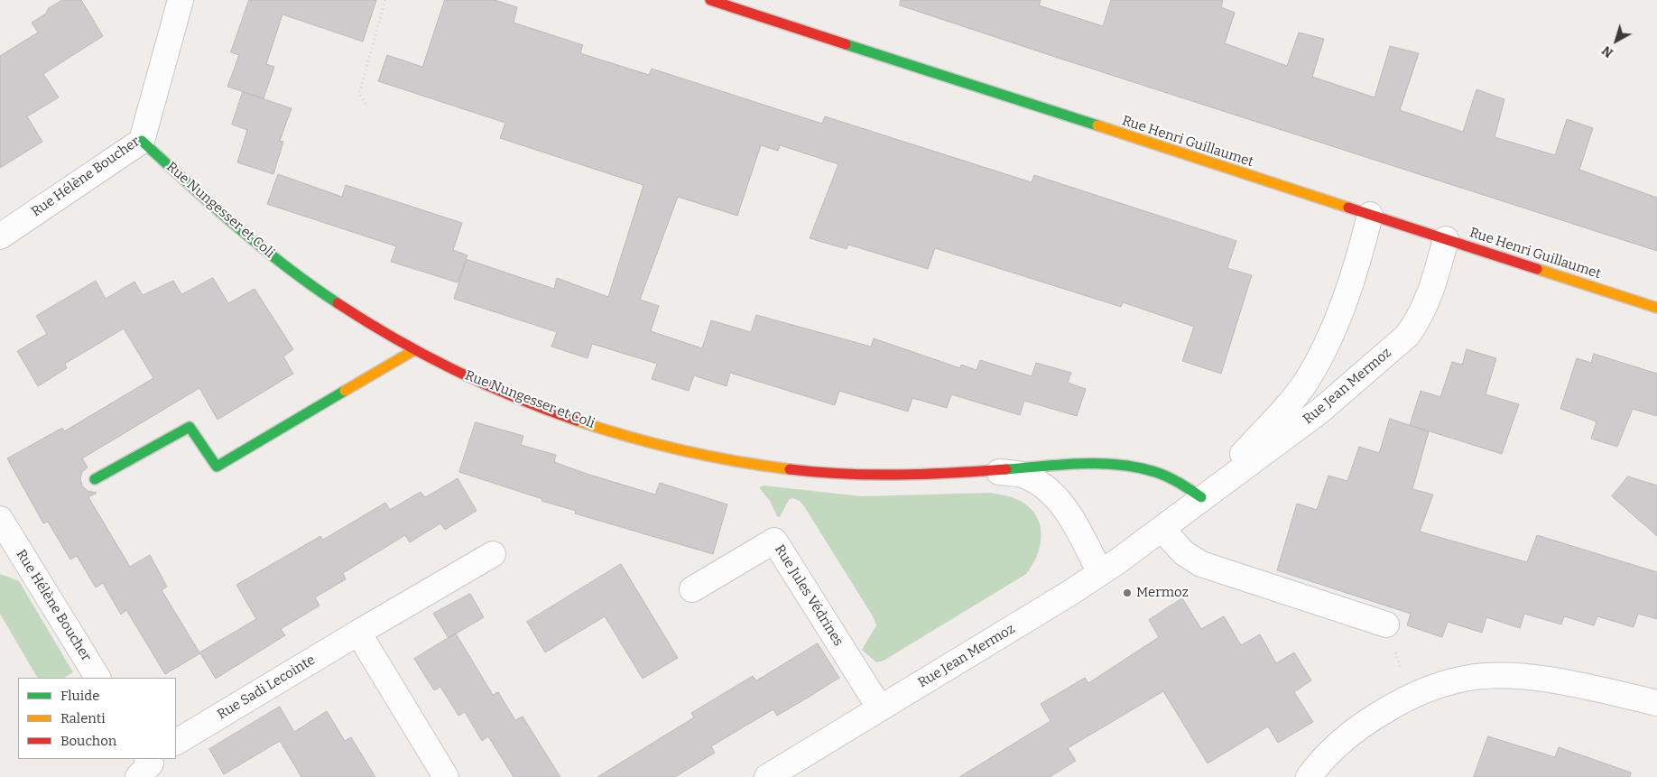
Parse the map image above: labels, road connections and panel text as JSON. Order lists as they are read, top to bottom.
{
  "streets": {
    "street": [
      "Rue Henri Guillaumet",
      "Rue Hélène Boucher",
      "Rue Nungesser et Coli",
      "Rue Jean Mermoz",
      "Rue Jules Védrines",
      "Rue Sadi Lecointe"
    ]
  },
  "crossings": [
    ["Rue Henri Guillaumet", "Rue Jean Mermoz"],
    ["Rue Hélène Boucher", "Rue Nungesser et Coli"],
    ["Rue Nungesser et Coli", "Rue Jean Mermoz"],
    ["Rue Jean Mermoz", "Rue Jules Védrines"]
  ],
  "places": ["Mermoz"],
  "legend": ["Fluide", "Ralenti", "Bouchon"],
  "north": "bottom left"
}
